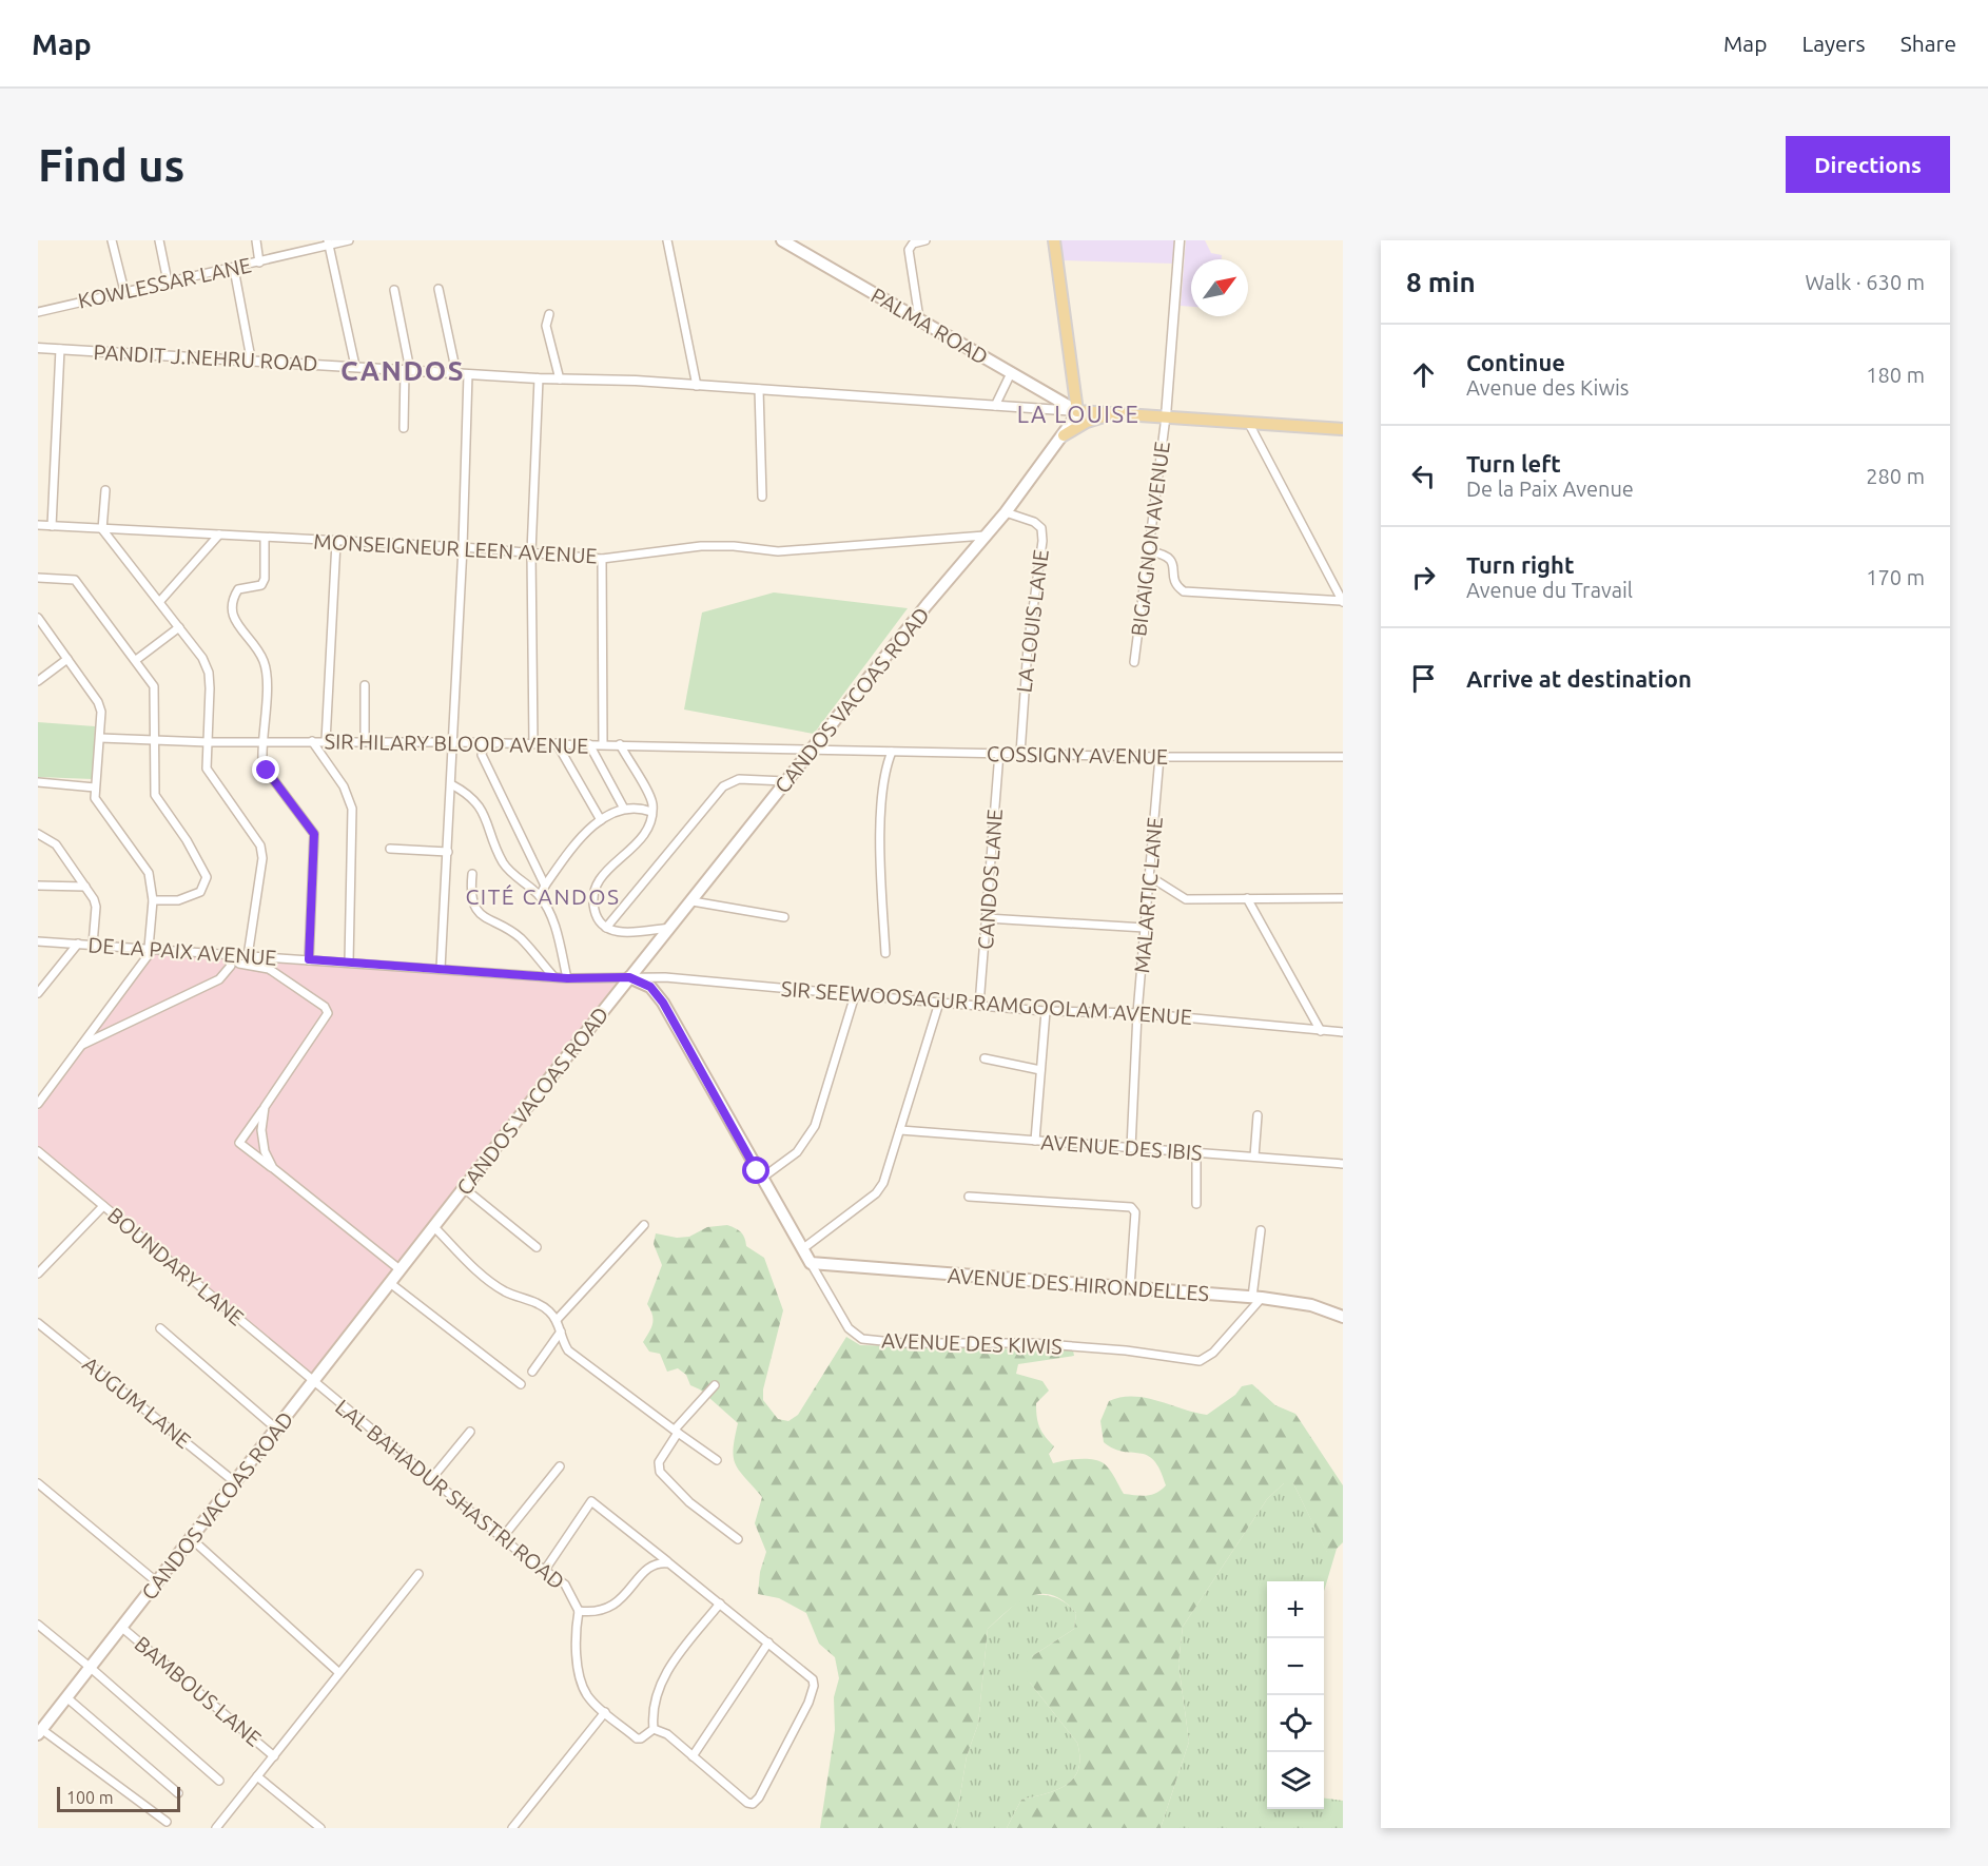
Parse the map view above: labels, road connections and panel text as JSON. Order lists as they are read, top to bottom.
{
  "streets": {
    "main road": [
      "PALMA ROAD",
      "CANDOS VACOAS ROAD",
      "AVENUE DES HIRONDELLES",
      "AVENUE DES KIWIS"
    ],
    "street": [
      "KOWLESSAR LANE",
      "PANDIT J.NEHRU ROAD",
      "BIGAIGNON AVENUE",
      "MONSEIGNEUR LEEN AVENUE",
      "LA LOUIS LANE",
      "SIR HILARY BLOOD AVENUE",
      "COSSIGNY AVENUE",
      "CANDOS LANE",
      "MALARTIC LANE",
      "DE LA PAIX AVENUE",
      "SIR SEEWOOSAGUR RAMGOOLAM AVENUE",
      "AVENUE DES IBIS",
      "BOUNDARY LANE",
      "AUGUM LANE",
      "LAL BAHADUR SHASTRI ROAD",
      "BAMBOUS LANE"
    ]
  },
  "crossings": [
    ["PALMA ROAD", "PANDIT J.NEHRU ROAD"],
    ["PALMA ROAD", "CANDOS VACOAS ROAD"],
    ["PANDIT J.NEHRU ROAD", "CANDOS VACOAS ROAD"],
    ["MONSEIGNEUR LEEN AVENUE", "CANDOS VACOAS ROAD"],
    ["LA LOUIS LANE", "CANDOS VACOAS ROAD"],
    ["LA LOUIS LANE", "COSSIGNY AVENUE"],
    ["CANDOS VACOAS ROAD", "SIR HILARY BLOOD AVENUE"],
    ["CANDOS VACOAS ROAD", "COSSIGNY AVENUE"],
    ["CANDOS VACOAS ROAD", "DE LA PAIX AVENUE"],
    ["CANDOS VACOAS ROAD", "SIR SEEWOOSAGUR RAMGOOLAM AVENUE"],
    ["CANDOS VACOAS ROAD", "BOUNDARY LANE"],
    ["CANDOS VACOAS ROAD", "AVENUE DES KIWIS"],
    ["CANDOS VACOAS ROAD", "AUGUM LANE"],
    ["CANDOS VACOAS ROAD", "LAL BAHADUR SHASTRI ROAD"],
    ["CANDOS VACOAS ROAD", "BAMBOUS LANE"],
    ["SIR HILARY BLOOD AVENUE", "COSSIGNY AVENUE"],
    ["COSSIGNY AVENUE", "CANDOS LANE"],
    ["COSSIGNY AVENUE", "MALARTIC LANE"],
    ["CANDOS LANE", "SIR SEEWOOSAGUR RAMGOOLAM AVENUE"],
    ["MALARTIC LANE", "SIR SEEWOOSAGUR RAMGOOLAM AVENUE"],
    ["MALARTIC LANE", "AVENUE DES IBIS"],
    ["DE LA PAIX AVENUE", "SIR SEEWOOSAGUR RAMGOOLAM AVENUE"],
    ["DE LA PAIX AVENUE", "AVENUE DES KIWIS"],
    ["SIR SEEWOOSAGUR RAMGOOLAM AVENUE", "AVENUE DES KIWIS"],
    ["BOUNDARY LANE", "LAL BAHADUR SHASTRI ROAD"],
    ["AVENUE DES HIRONDELLES", "AVENUE DES KIWIS"]
  ],
  "districts": ["CANDOS", "LA LOUISE", "CITÉ CANDOS"],
  "scale_bar": "100 m",
  "north": "top right",
  "page": {
    "header": "Map",
    "nav": ["Map", "Layers", "Share"],
    "buttons": "Directions",
    "title": "Find us",
    "heading": ["8 min", "Walk · 630 m"],
    "list": [
      ["Continue", "Avenue des Kiwis", "180 m"],
      ["Turn left", "De la Paix Avenue", "280 m"],
      ["Turn right", "Avenue du Travail", "170 m"],
      "Arrive at destination"
    ],
    "map_buttons": ["+", "−"],
    "scale": "100 m"
  }
}
